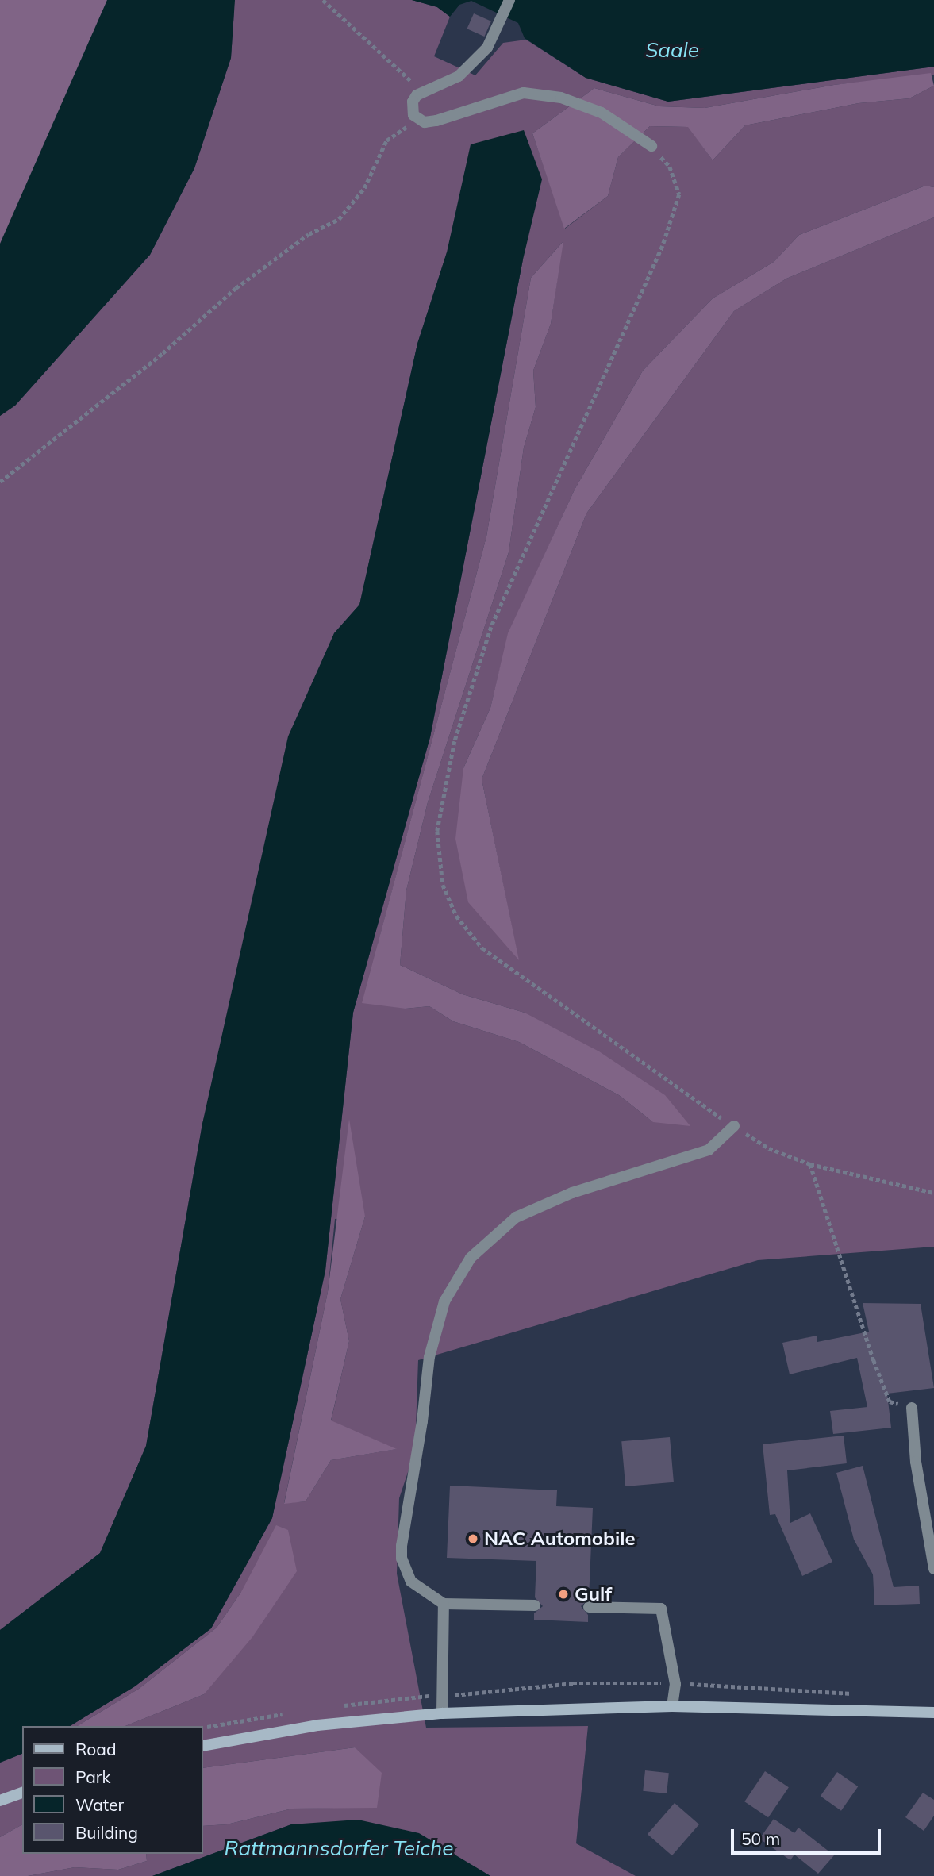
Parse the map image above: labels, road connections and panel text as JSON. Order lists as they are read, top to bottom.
{
  "water": ["Saale", "Rattmannsdorfer Teiche"],
  "places": ["NAC Automobile", "Gulf"],
  "legend": [
    "Road",
    "Park",
    "Water",
    "Building"
  ],
  "scale_bar": "50 m"
}
